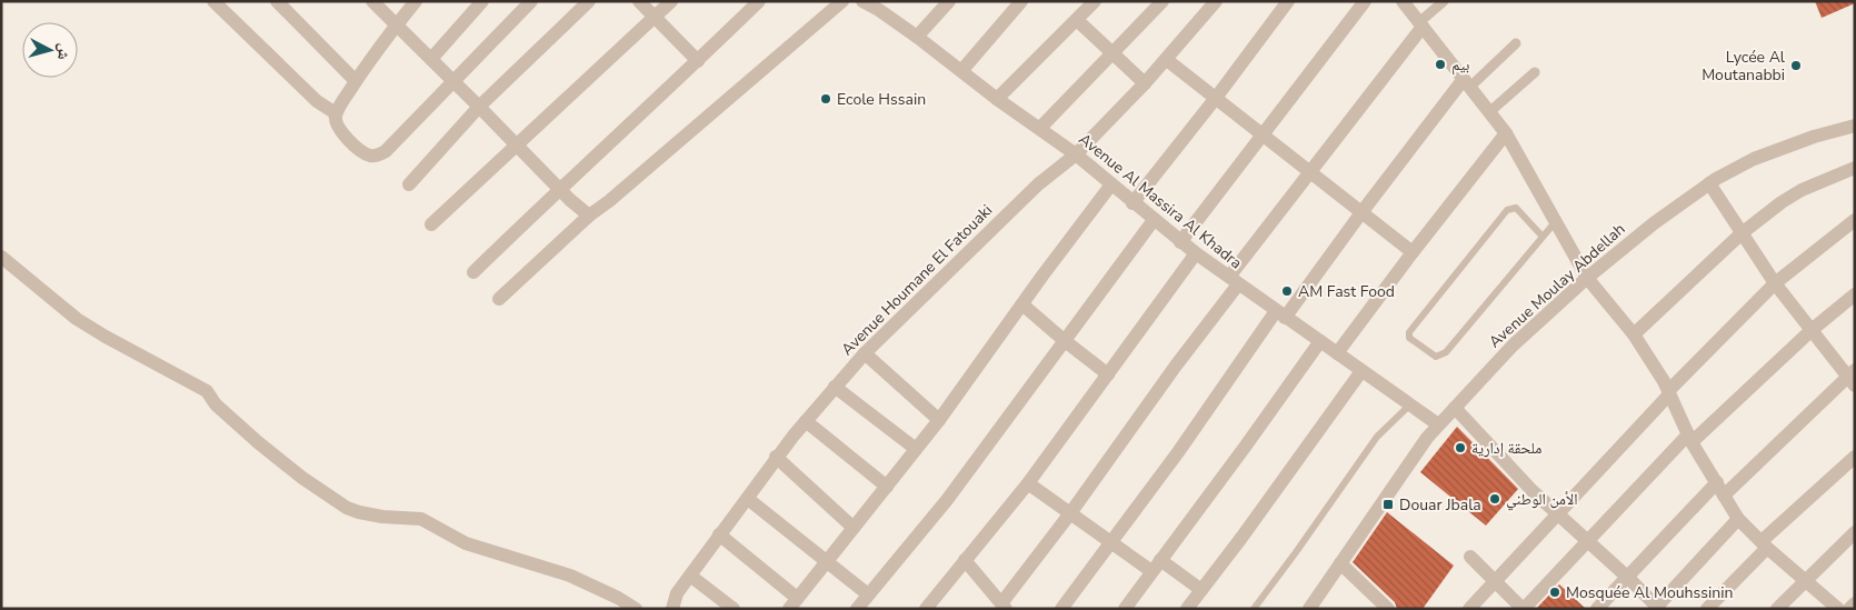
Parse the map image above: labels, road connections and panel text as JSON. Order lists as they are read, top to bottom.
{
  "streets": {
    "street": ["Avenue Al Massira Al Khadra", "Avenue Houmane El Fatouaki", "Avenue Moulay Abdellah"]
  },
  "crossings": [
    ["Avenue Al Massira Al Khadra", "Avenue Houmane El Fatouaki"],
    ["Avenue Al Massira Al Khadra", "Avenue Moulay Abdellah"]
  ],
  "places": {
    "other": [
      "بيم",
      "Lycée Al Moutanabbi",
      "Ecole Hssain",
      "AM Fast Food",
      "ملحقة إدارية",
      "الأمن الوطني",
      "Mosquée Al Mouhssinin"
    ],
    "transit": ["Douar Jbala"]
  },
  "north": "right"
}
